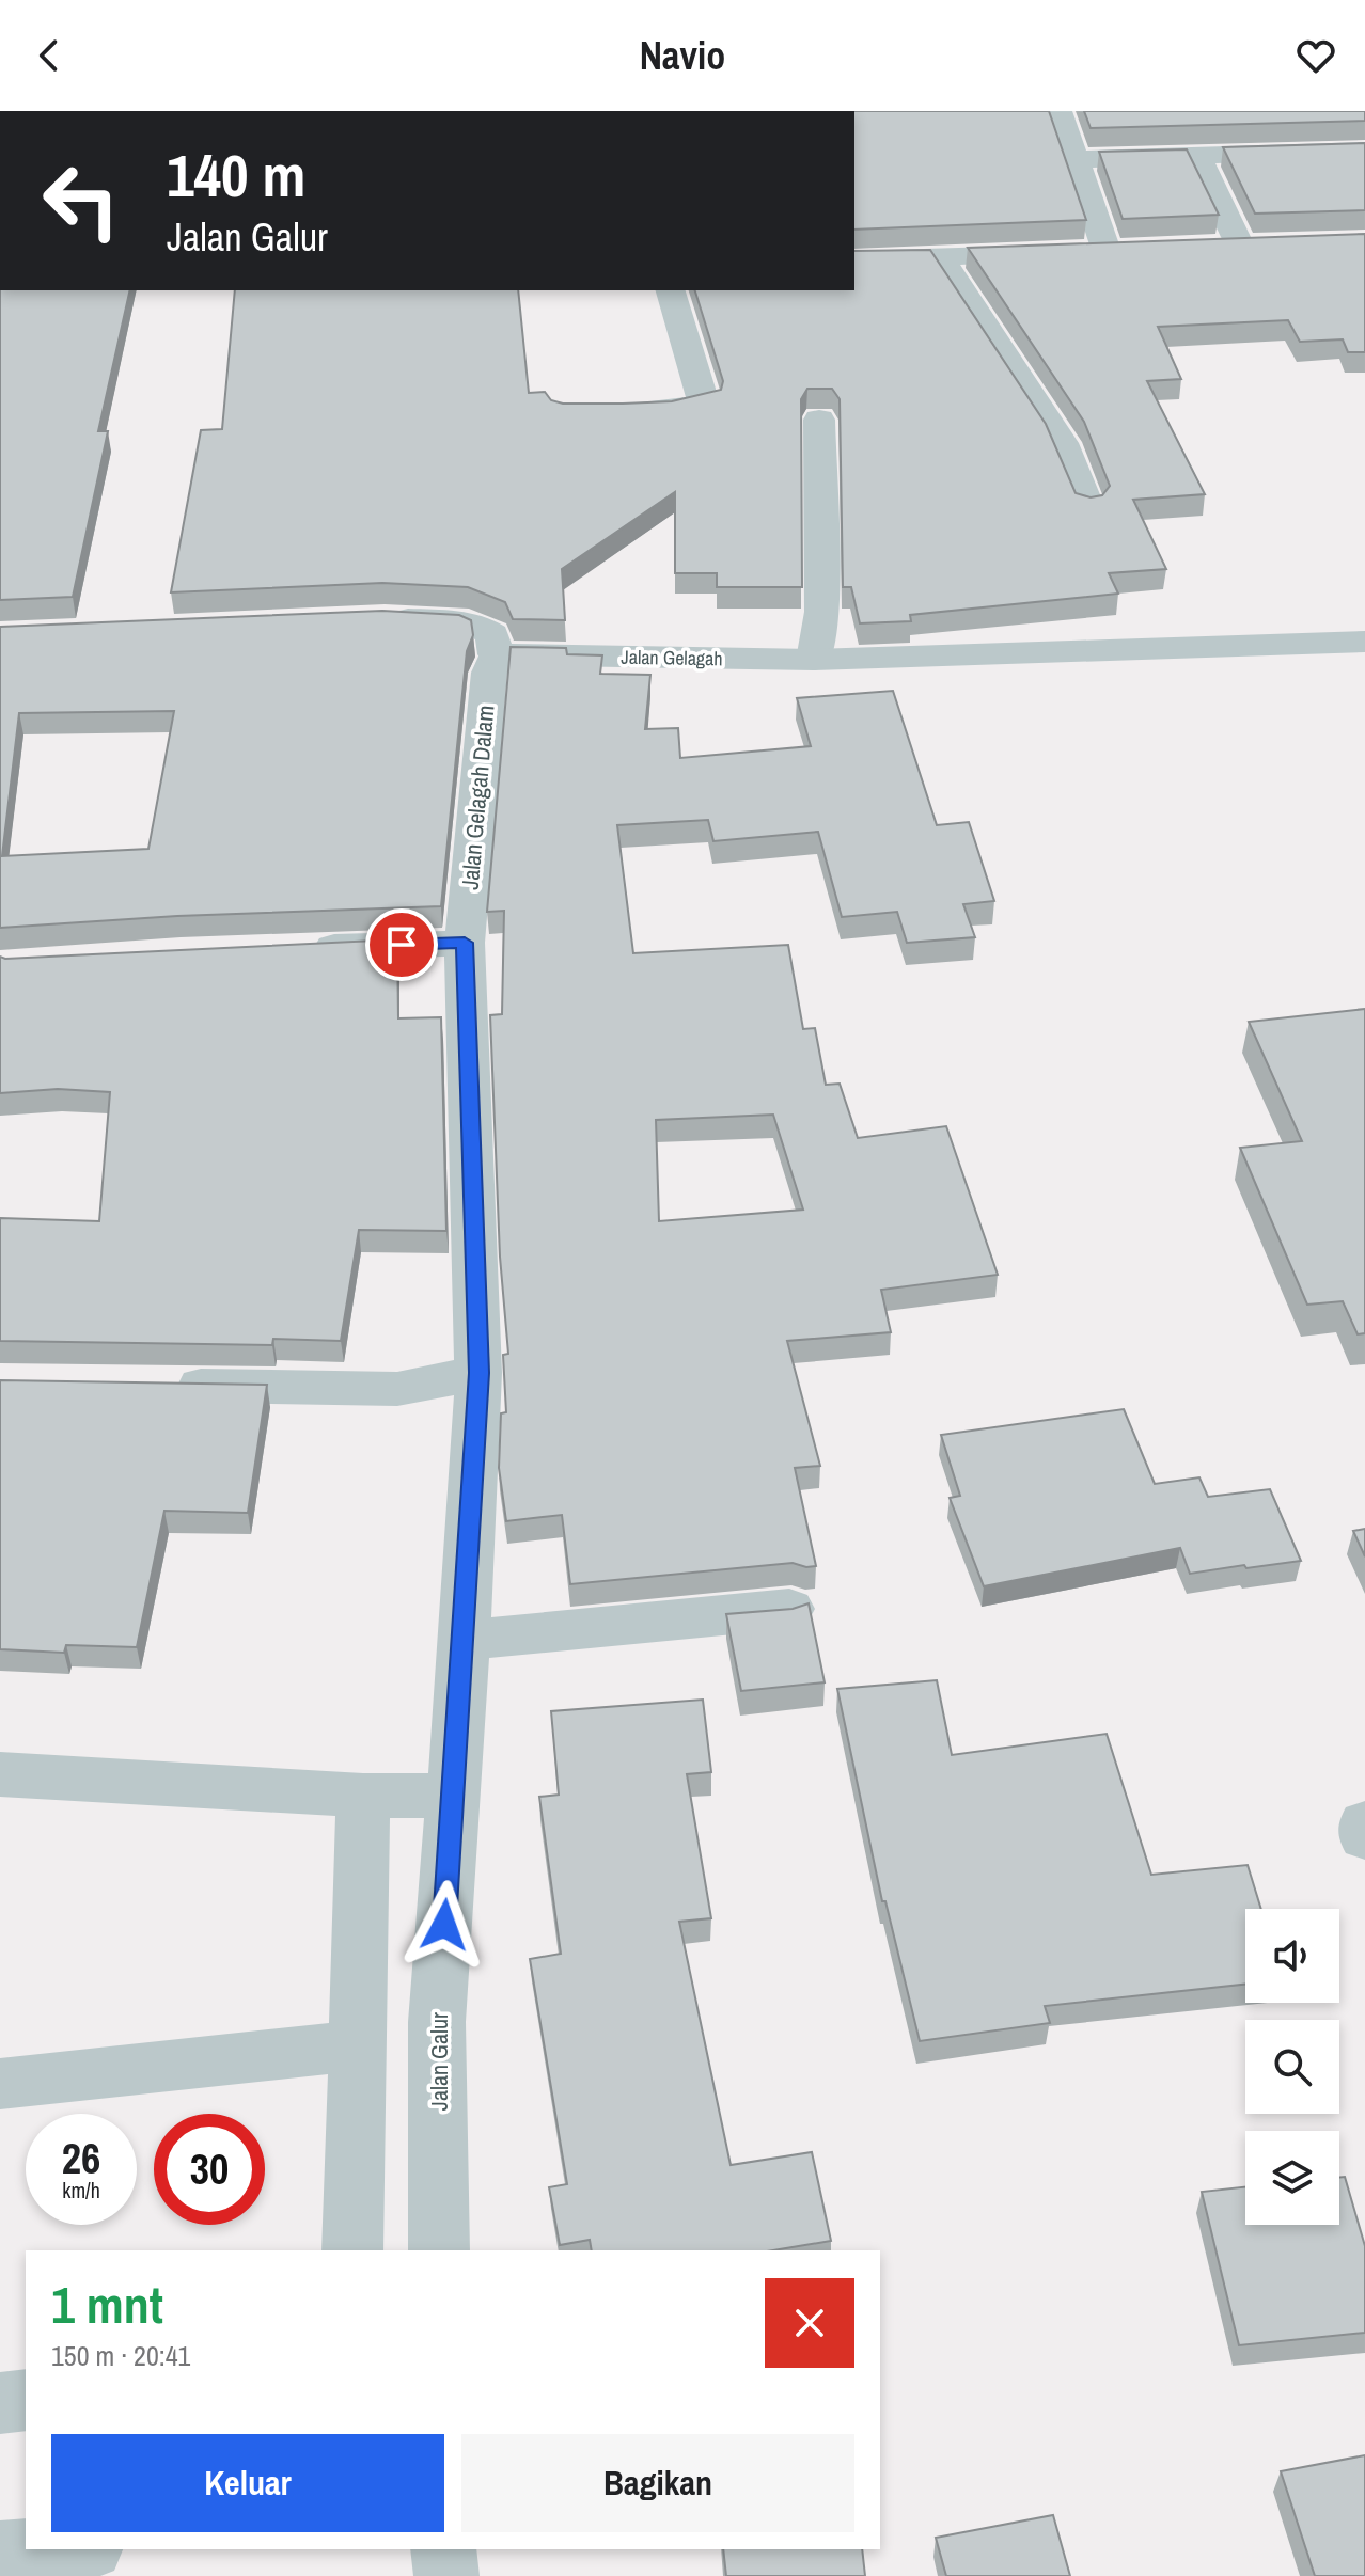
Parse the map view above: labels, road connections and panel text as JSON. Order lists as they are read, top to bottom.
{
  "streets": {
    "street": ["Jalan Gelagah", "Jalan Gelagah Dalam", "Jalan Galur"]
  },
  "crossings": [
    ["Jalan Gelagah", "Jalan Gelagah Dalam"],
    ["Jalan Gelagah Dalam", "Jalan Galur"]
  ],
  "page": {
    "header": "Navio",
    "turn": ["140 m", "Jalan Galur"],
    "speed": "26 km/h",
    "limit": "30",
    "heading": ["1 mnt", "150 m · 20:41"],
    "buttons": ["Keluar", "Bagikan"]
  }
}
